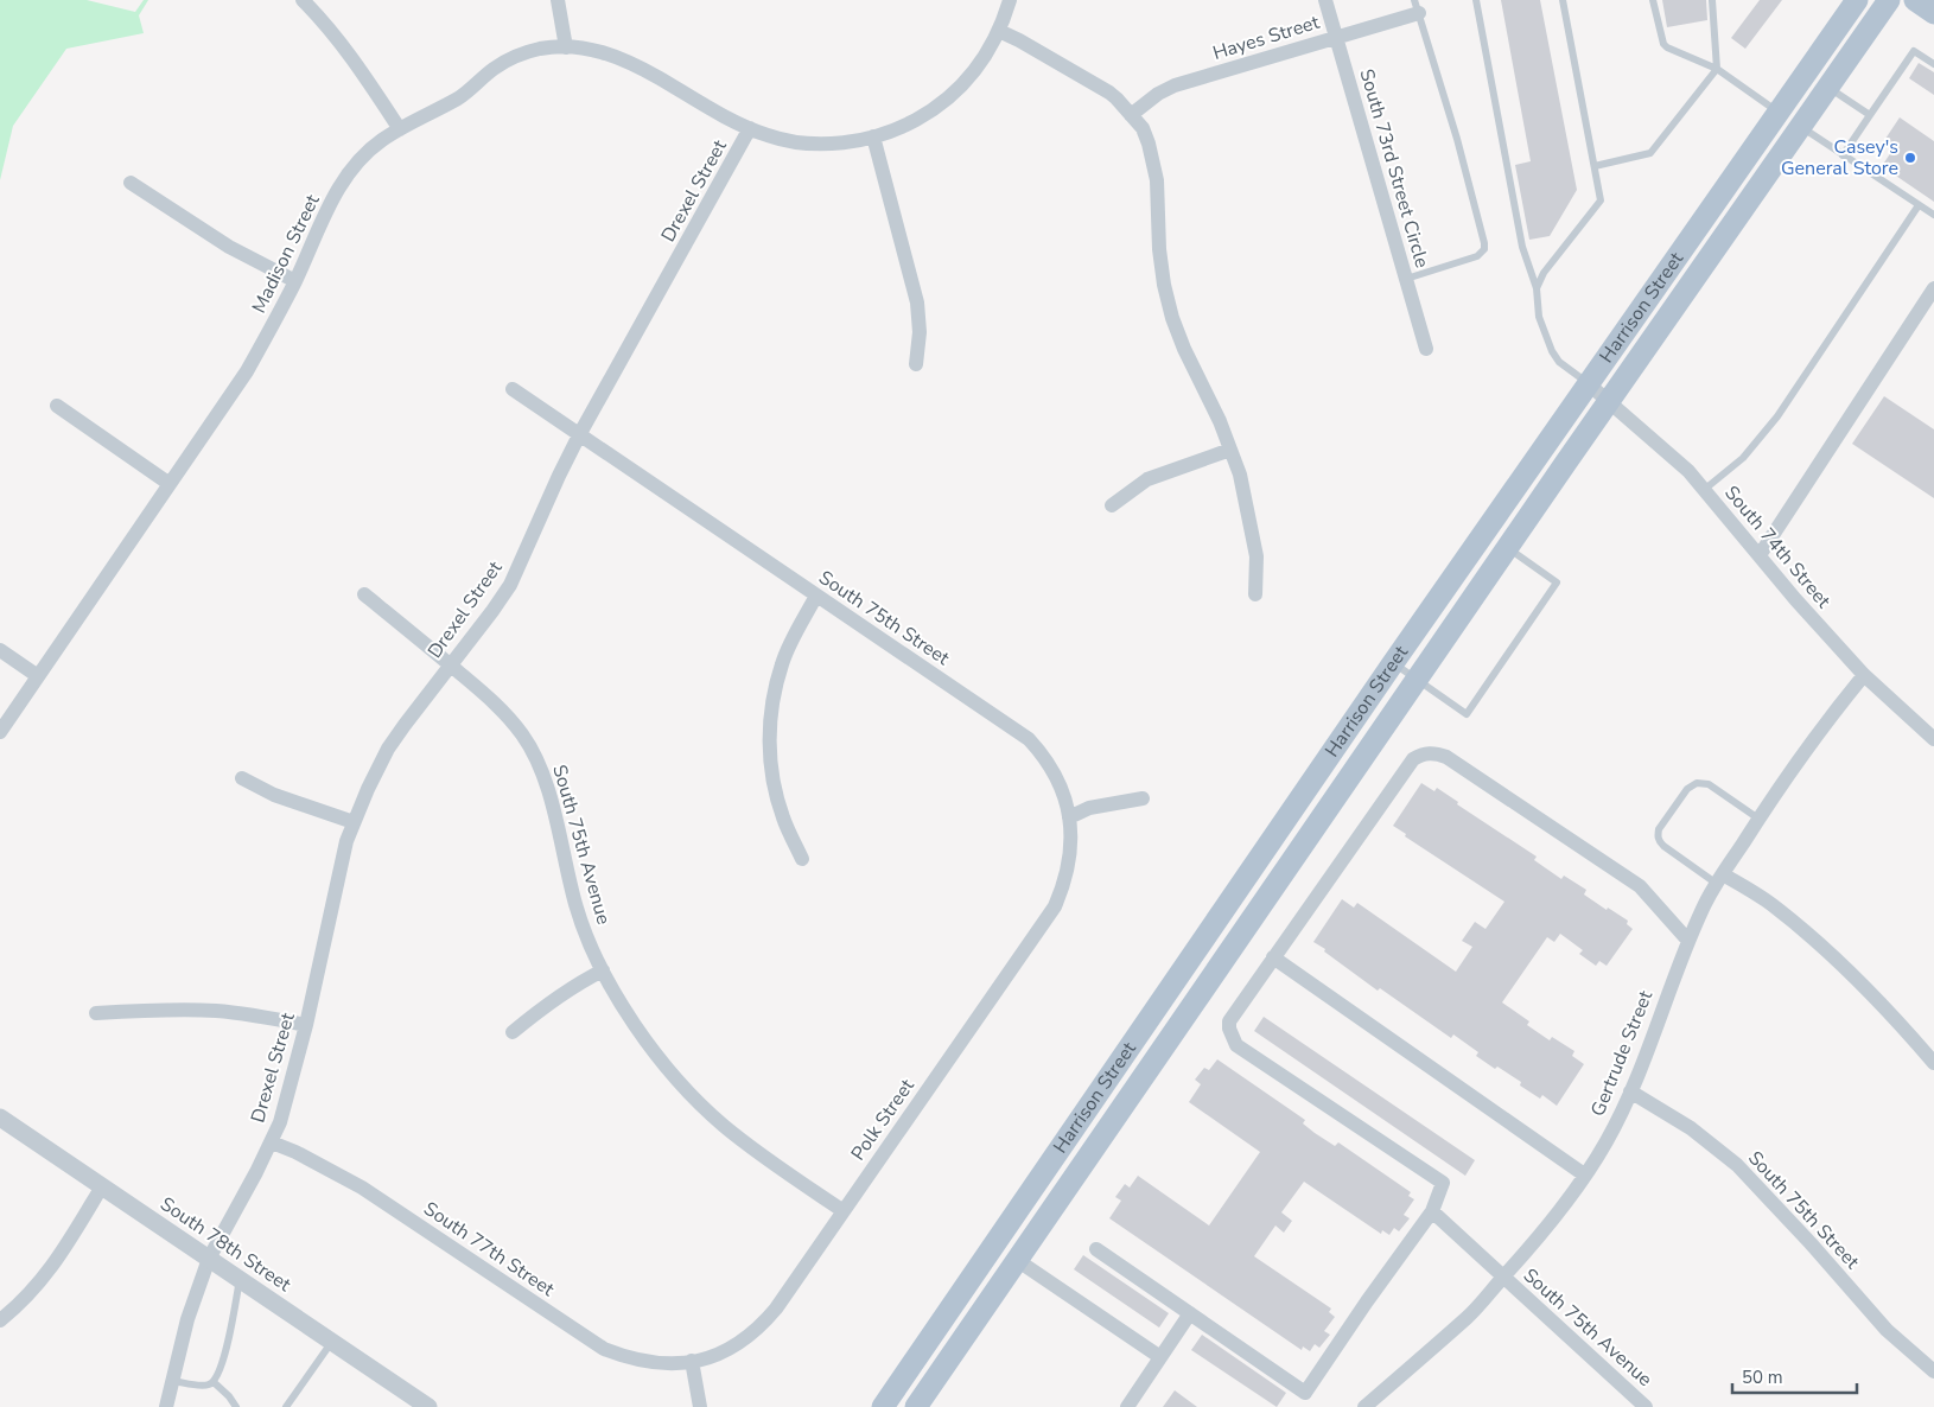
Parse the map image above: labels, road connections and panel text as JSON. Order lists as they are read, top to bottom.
{
  "streets": {
    "main road": ["Harrison Street"],
    "street": [
      "Hayes Street",
      "South 73rd Street Circle",
      "Drexel Street",
      "Madison Street",
      "South 74th Street",
      "South 75th Street",
      "South 75th Avenue",
      "Gertrude Street",
      "Polk Street",
      "South 78th Street",
      "South 77th Street"
    ]
  },
  "crossings": [
    ["Hayes Street", "South 73rd Street Circle"],
    ["Drexel Street", "Madison Street"],
    ["Drexel Street", "South 75th Street"],
    ["Drexel Street", "South 75th Avenue"],
    ["Drexel Street", "South 78th Street"],
    ["Drexel Street", "South 77th Street"],
    ["Harrison Street", "South 74th Street"],
    ["South 74th Street", "Gertrude Street"],
    ["South 75th Street", "Gertrude Street"],
    ["South 75th Street", "Polk Street"],
    ["South 75th Avenue", "Gertrude Street"],
    ["South 75th Avenue", "Polk Street"],
    ["Polk Street", "South 77th Street"]
  ],
  "places": ["Casey's General Store"],
  "scale_bar": "50 m"
}
